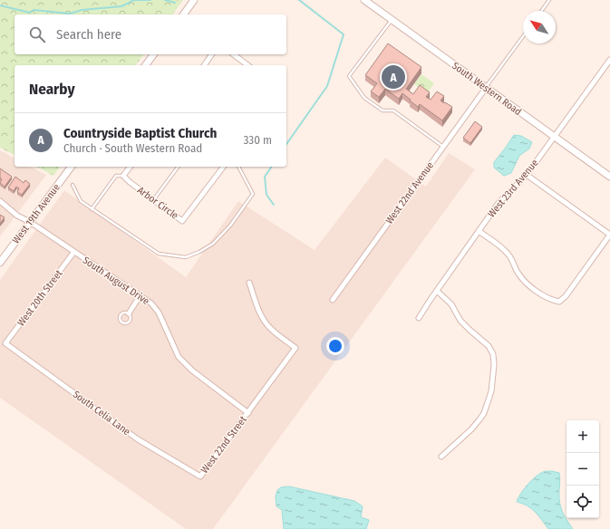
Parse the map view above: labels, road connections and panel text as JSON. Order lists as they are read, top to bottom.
{
  "streets": {
    "street": [
      "South Western Road",
      "West 23rd Avenue",
      "West 22nd Avenue",
      "Arbor Circle",
      "West 19th Avenue",
      "South August Drive",
      "West 20th Street",
      "South Celia Lane",
      "West 22nd Street"
    ]
  },
  "crossings": [
    ["South Western Road", "West 23rd Avenue"],
    ["South Western Road", "West 22nd Avenue"],
    ["West 19th Avenue", "South August Drive"],
    ["South August Drive", "West 20th Street"],
    ["South August Drive", "West 22nd Street"],
    ["West 20th Street", "South Celia Lane"],
    ["South Celia Lane", "West 22nd Street"]
  ],
  "north": "top left",
  "page": {
    "search": "Search here",
    "pins": "A",
    "heading": "Nearby",
    "list": [
      {
        "mark": "A",
        "name": "Countryside Baptist Church",
        "note": "Church · South Western Road",
        "value": "330 m"
      }
    ],
    "map_buttons": ["+", "−"]
  }
}
